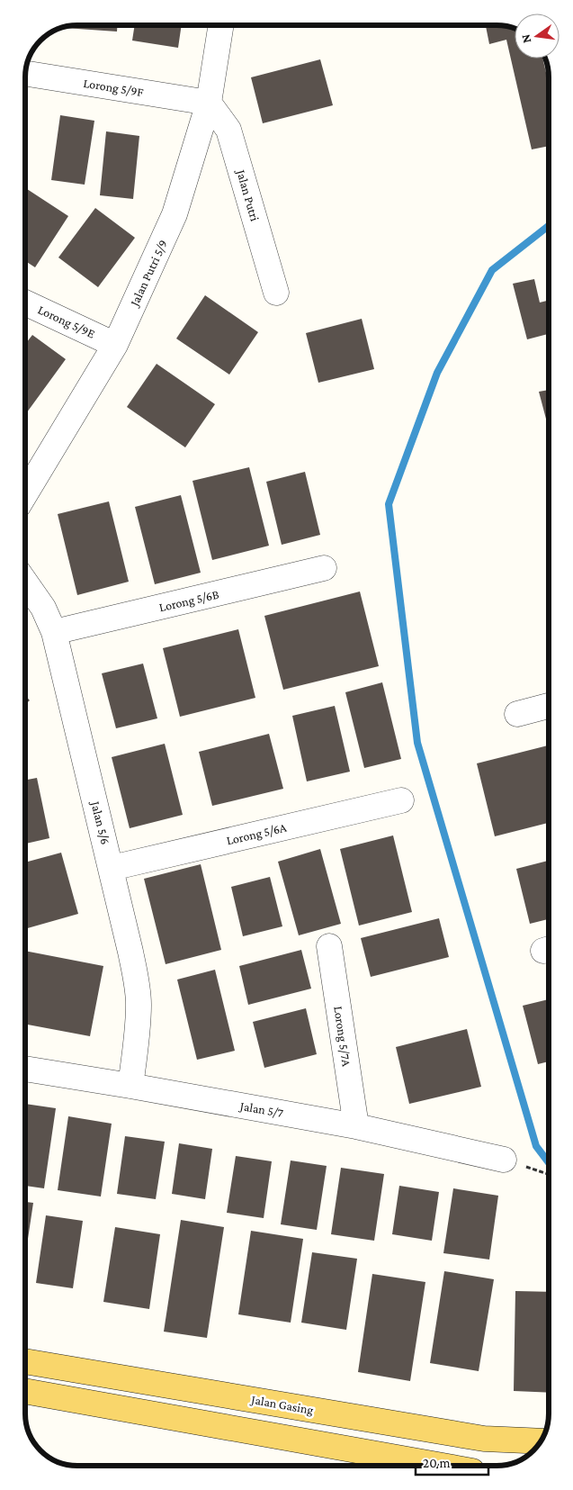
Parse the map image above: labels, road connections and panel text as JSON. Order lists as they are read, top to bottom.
{
  "streets": {
    "main road": ["Jalan Gasing"],
    "street": [
      "Lorong 5/9F",
      "Jalan Putri",
      "Jalan Putri 5/9",
      "Lorong 5/9E",
      "Lorong 5/6B",
      "Jalan 5/6",
      "Lorong 5/6A",
      "Lorong 5/7A",
      "Jalan 5/7"
    ]
  },
  "crossings": [
    ["Lorong 5/9F", "Jalan Putri"],
    ["Lorong 5/9F", "Jalan Putri 5/9"],
    ["Jalan Putri", "Jalan Putri 5/9"],
    ["Jalan Putri 5/9", "Lorong 5/9E"],
    ["Lorong 5/6B", "Jalan 5/6"],
    ["Jalan 5/6", "Lorong 5/6A"],
    ["Jalan 5/6", "Jalan 5/7"],
    ["Lorong 5/7A", "Jalan 5/7"]
  ],
  "scale_bar": "20 m",
  "north": "left"
}
